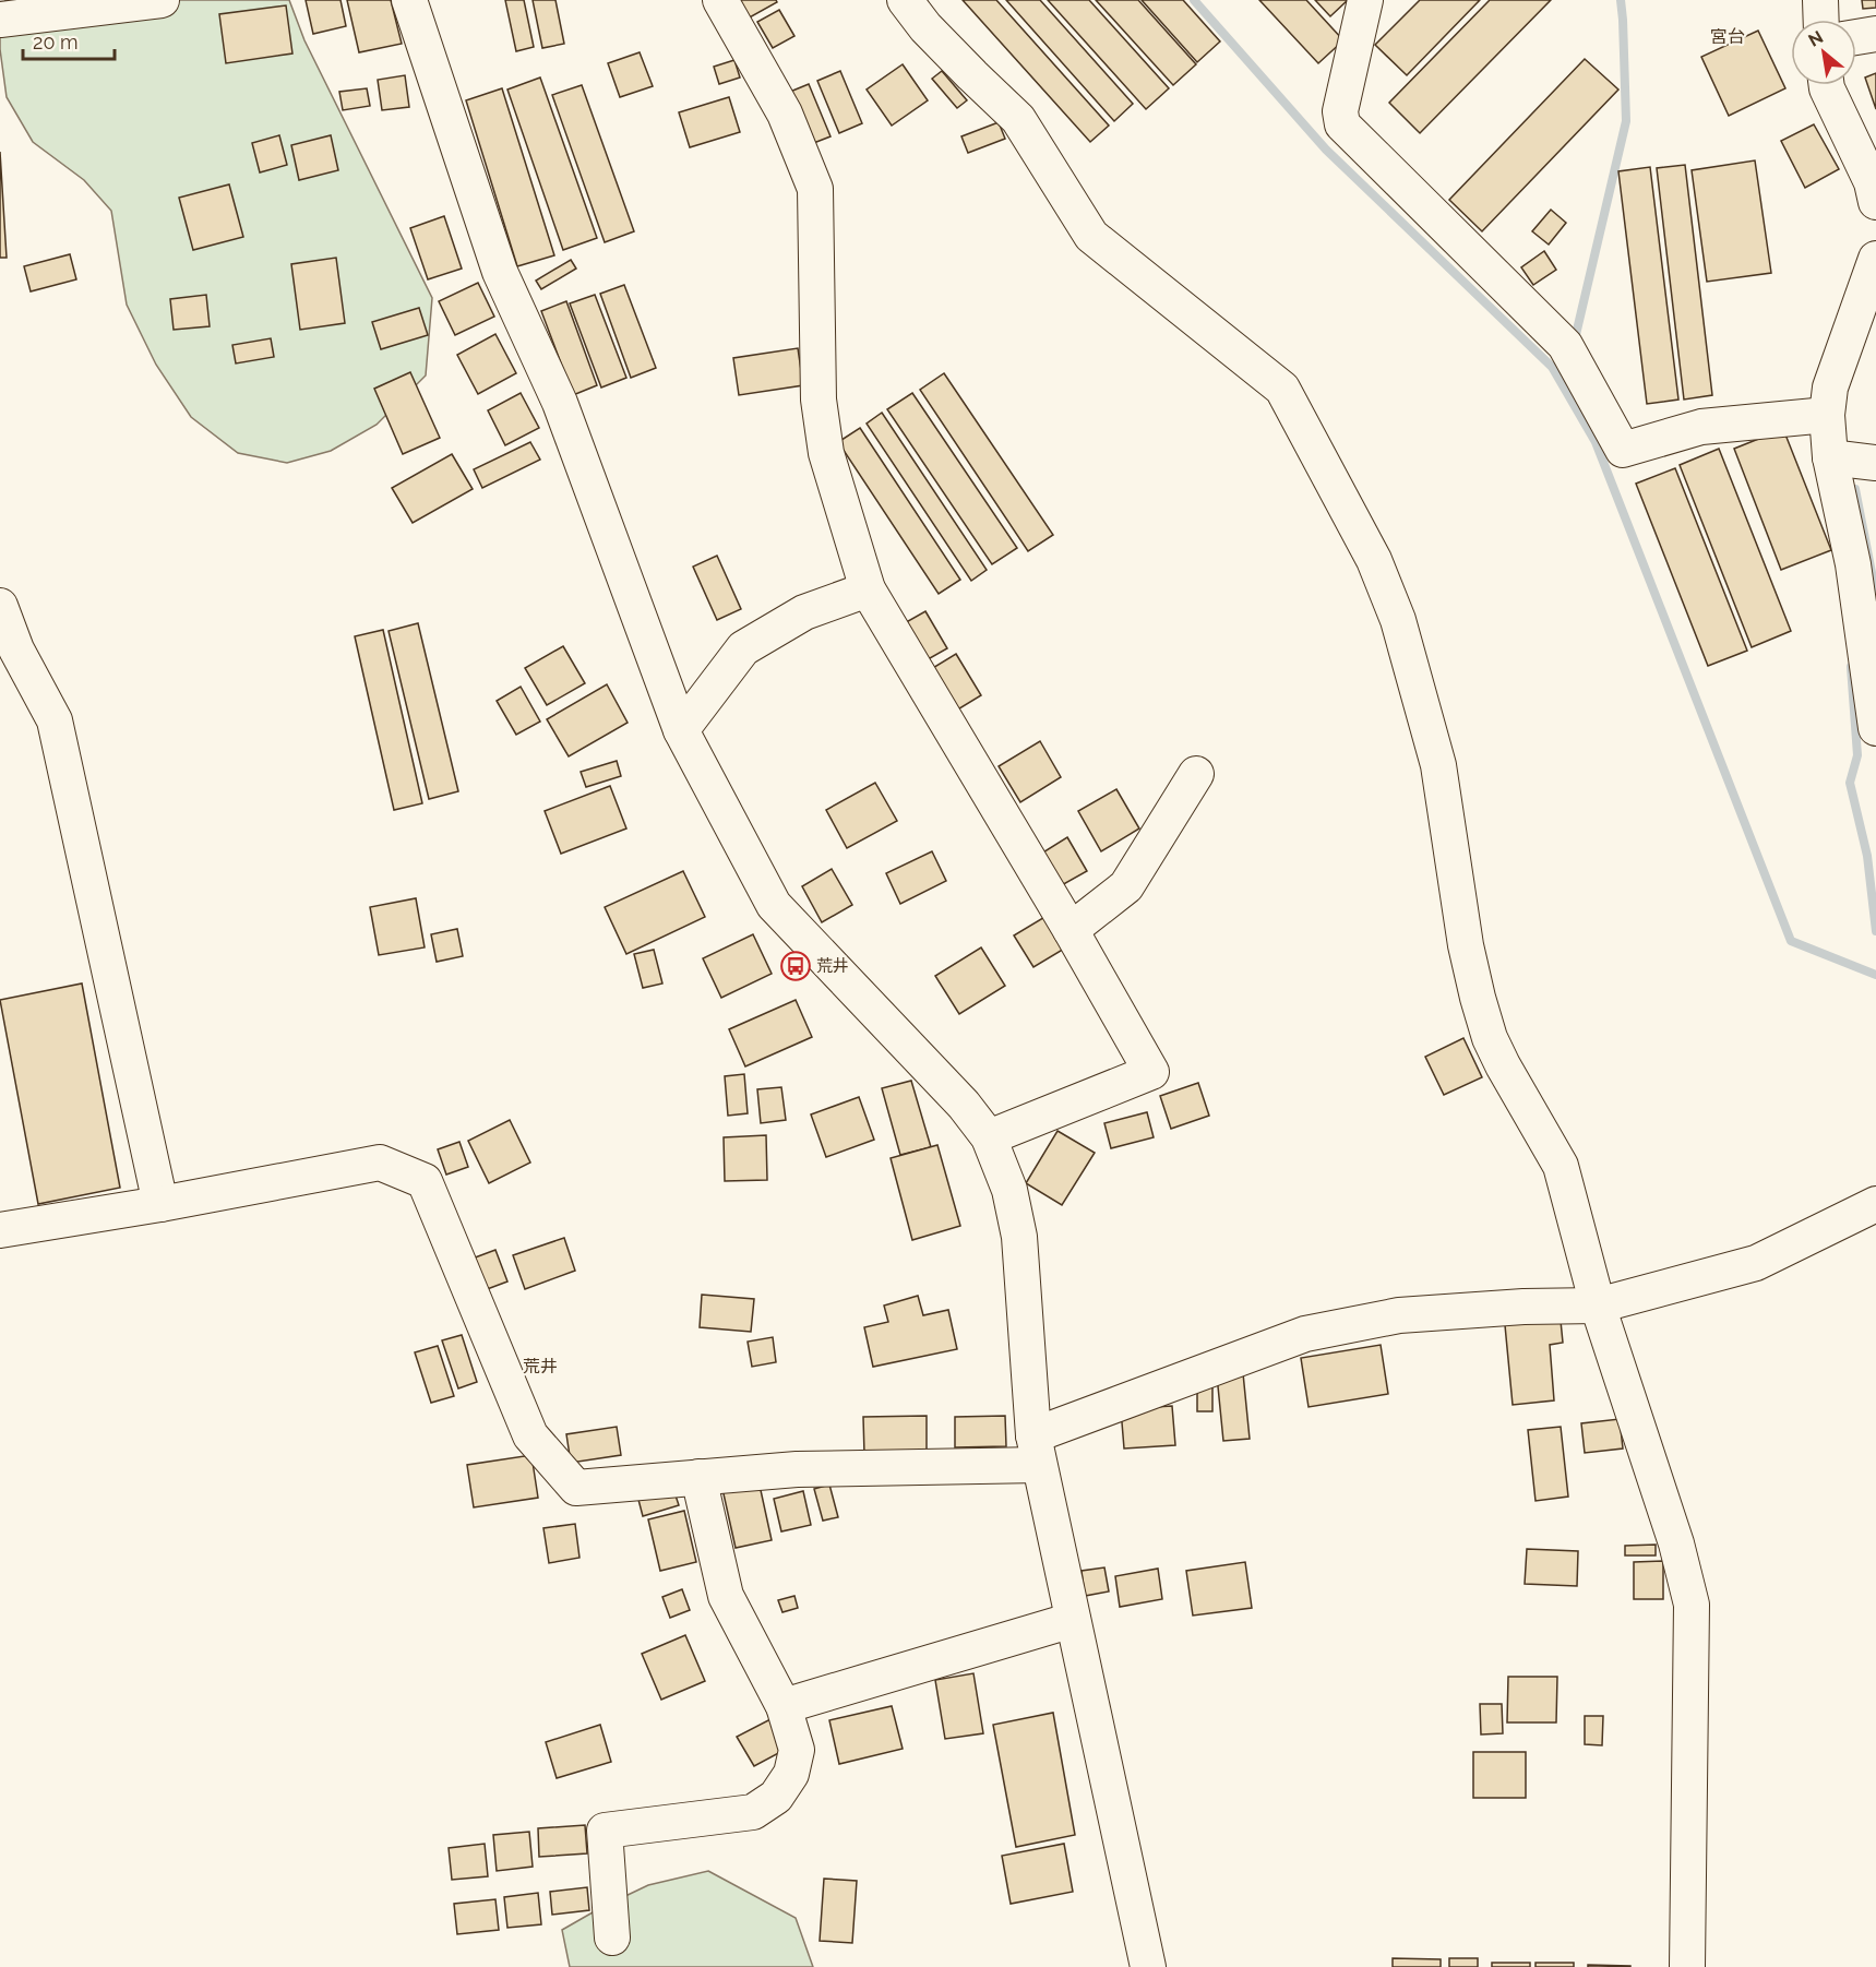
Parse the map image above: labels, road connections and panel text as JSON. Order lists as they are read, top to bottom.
{
  "districts": ["宮台", "荒井"],
  "places": {
    "bus stop": ["荒井"]
  },
  "scale_bar": "20 m",
  "north": "top left"
}
